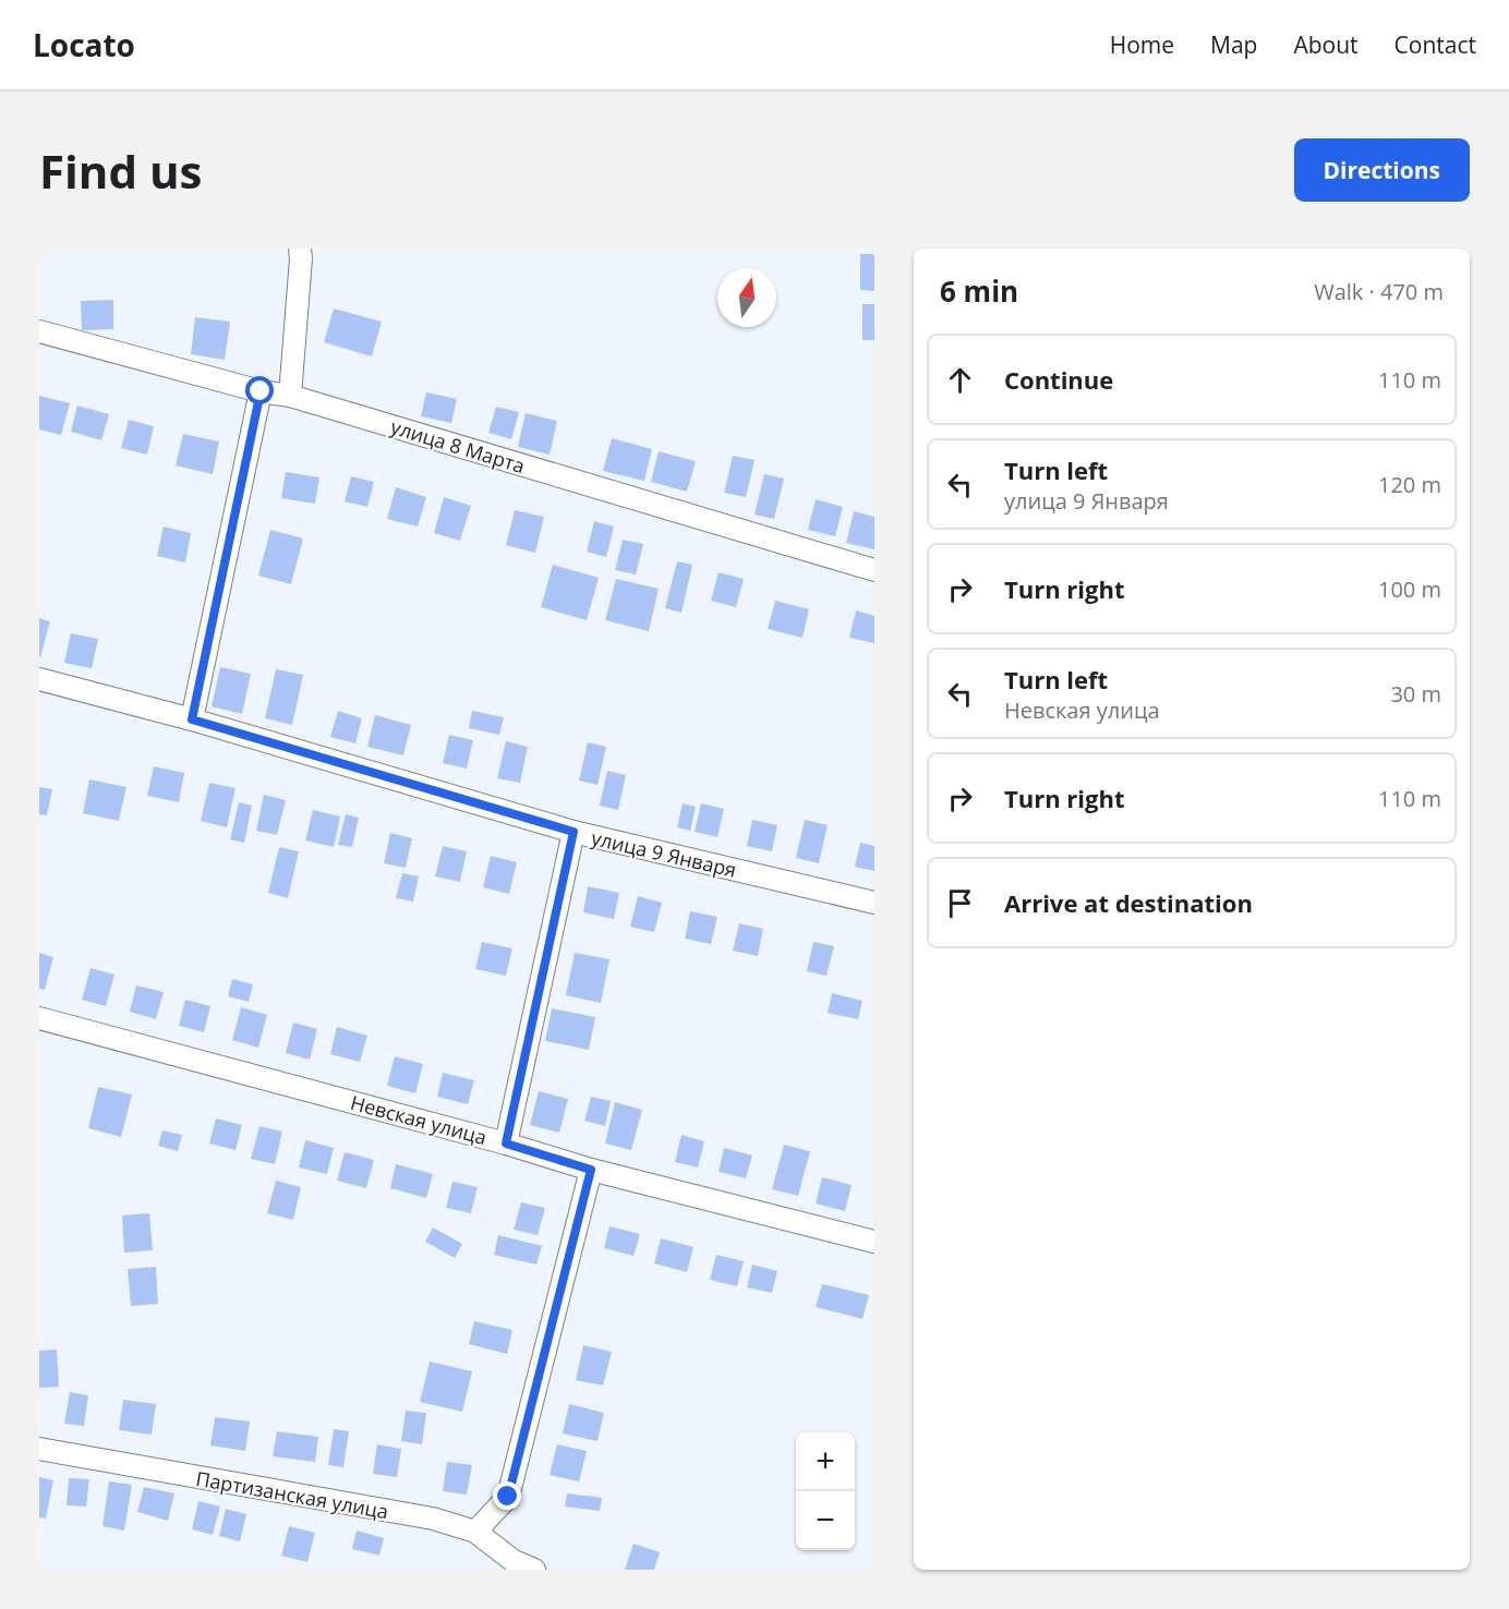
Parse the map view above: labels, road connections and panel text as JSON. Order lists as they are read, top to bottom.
{
  "streets": {
    "street": [
      "улица 8 Марта",
      "улица 9 Января",
      "Невская улица",
      "Партизанская улица"
    ]
  },
  "north": "top",
  "page": {
    "header": "Locato",
    "nav": [
      "Home",
      "Map",
      "About",
      "Contact"
    ],
    "buttons": "Directions",
    "title": "Find us",
    "heading": ["6 min", "Walk · 470 m"],
    "list": [
      ["Continue", "110 m"],
      ["Turn left", "улица 9 Января", "120 m"],
      ["Turn right", "100 m"],
      ["Turn left", "Невская улица", "30 m"],
      ["Turn right", "110 m"],
      "Arrive at destination"
    ],
    "map_buttons": ["+", "−"]
  }
}
